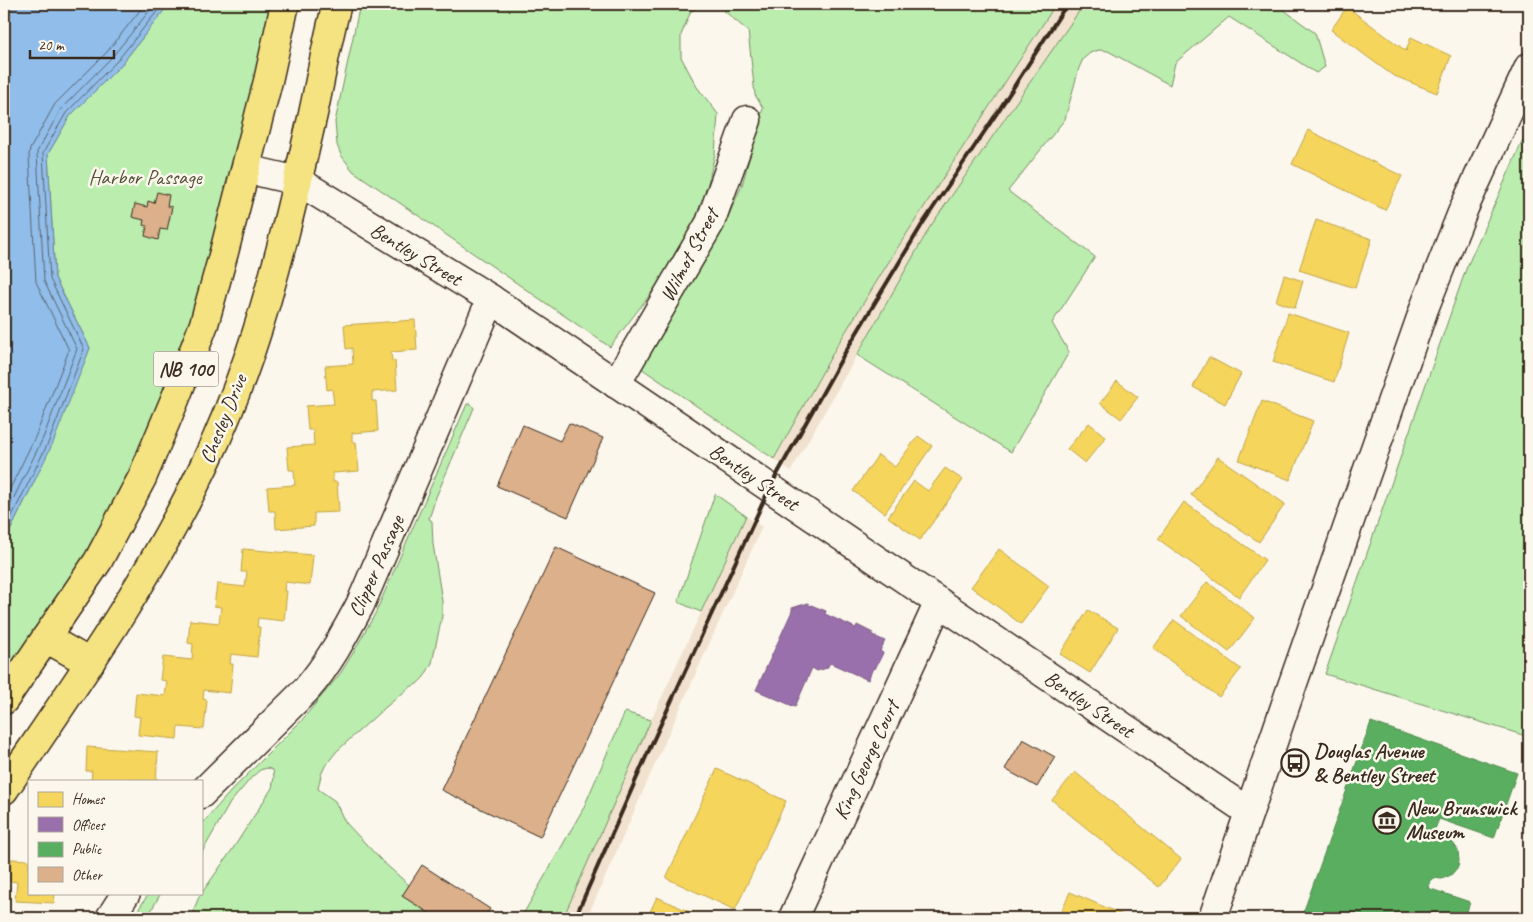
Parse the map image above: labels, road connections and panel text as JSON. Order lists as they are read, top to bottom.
{
  "streets": {
    "main road": ["NB 100", "Chesley Drive"],
    "street": [
      "Bentley Street",
      "Wilmot Street",
      "Clipper Passage",
      "King George Court"
    ]
  },
  "crossings": [
    ["Bentley Street", "Wilmot Street"],
    ["Bentley Street", "NB 100"],
    ["Bentley Street", "Chesley Drive"],
    ["Bentley Street", "Clipper Passage"],
    ["Bentley Street", "King George Court"]
  ],
  "parks": ["Harbor Passage"],
  "places": {
    "bus stop": ["Douglas Avenue & Bentley Street"],
    "museum": ["New Brunswick Museum"]
  },
  "legend": [
    "Homes",
    "Offices",
    "Public",
    "Other"
  ],
  "scale_bar": "20 m"
}
